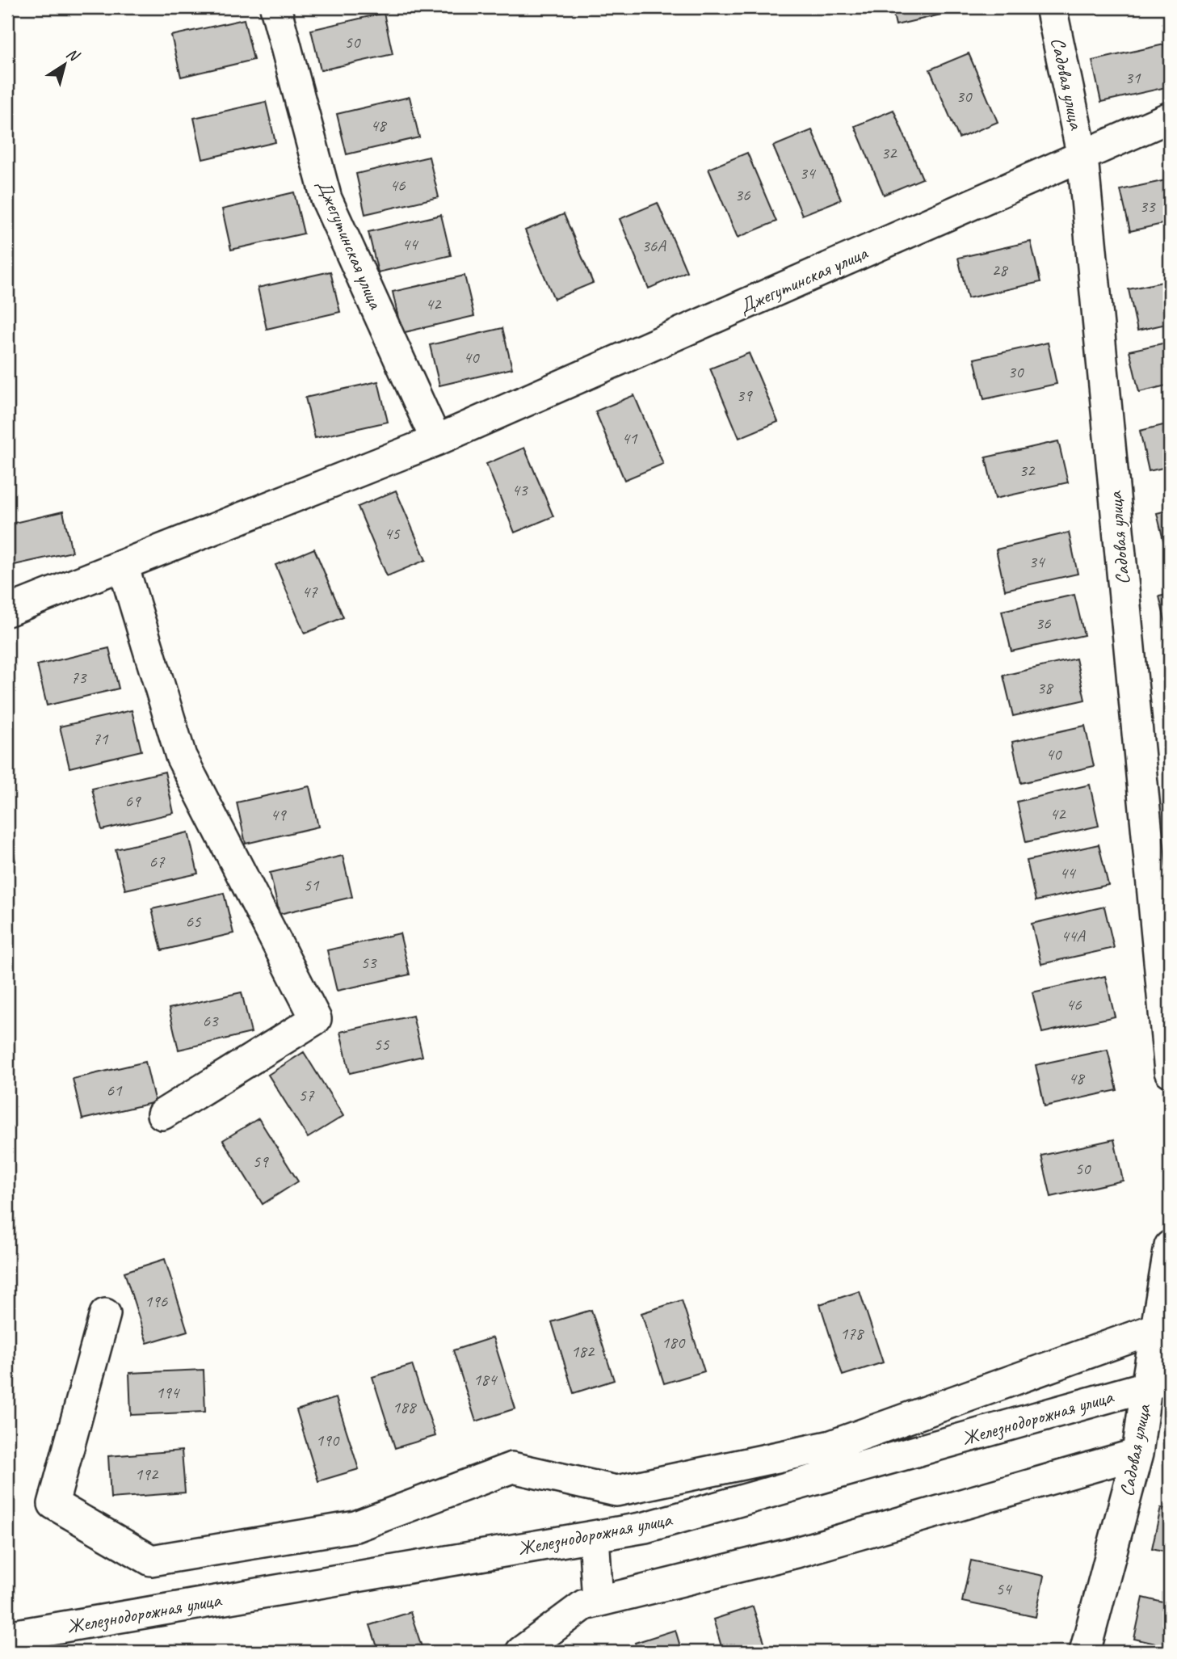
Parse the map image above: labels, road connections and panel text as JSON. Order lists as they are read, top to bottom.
{
  "streets": {
    "street": ["Садовая улица", "Джегутинская улица", "Железнодорожная улица"]
  },
  "crossings": [
    ["Садовая улица", "Джегутинская улица"],
    ["Садовая улица", "Железнодорожная улица"]
  ],
  "house_numbers": [
    "50",
    "31",
    "30",
    "48",
    "32",
    "34",
    "46",
    "36",
    "33",
    "44",
    "36А",
    "28",
    "42",
    "40",
    "30",
    "39",
    "41",
    "32",
    "43",
    "45",
    "34",
    "47",
    "36",
    "73",
    "38",
    "71",
    "40",
    "69",
    "42",
    "49",
    "67",
    "44",
    "51",
    "65",
    "44А",
    "53",
    "46",
    "63",
    "55",
    "48",
    "61",
    "57",
    "59",
    "50",
    "196",
    "178",
    "180",
    "182",
    "184",
    "194",
    "188",
    "190",
    "192",
    "54"
  ],
  "north": "top right"
}
